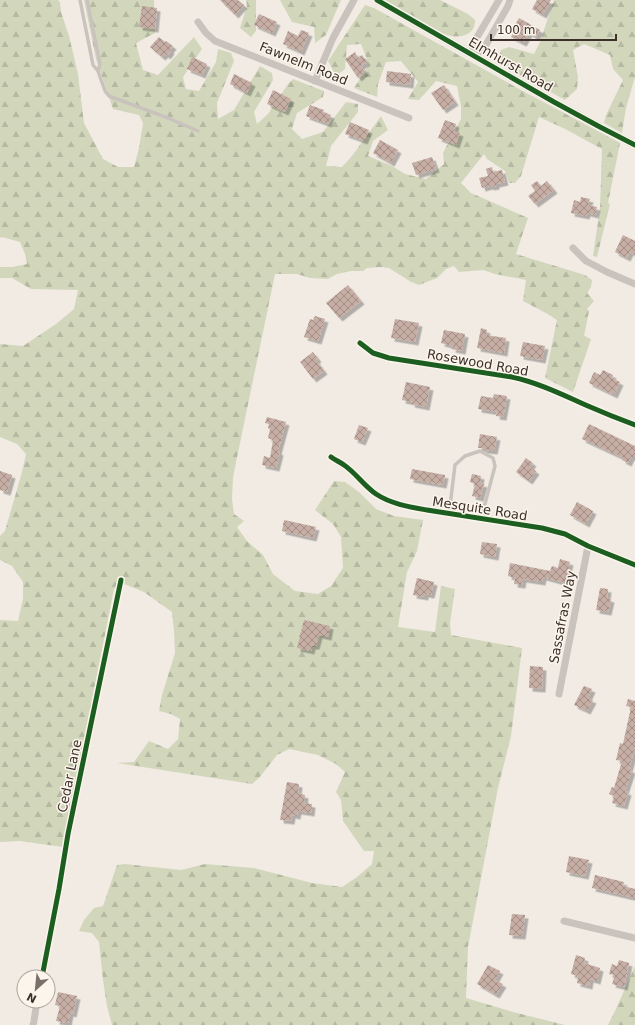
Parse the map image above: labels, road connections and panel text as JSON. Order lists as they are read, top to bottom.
{
  "streets": {
    "street": [
      "Fawnelm Road",
      "Elmhurst Road",
      "Rosewood Road",
      "Mesquite Road",
      "Sassafras Way",
      "Cedar Lane"
    ]
  },
  "crossings": [
    ["Mesquite Road", "Sassafras Way"]
  ],
  "scale_bar": "100 m",
  "north": "bottom left"
}
